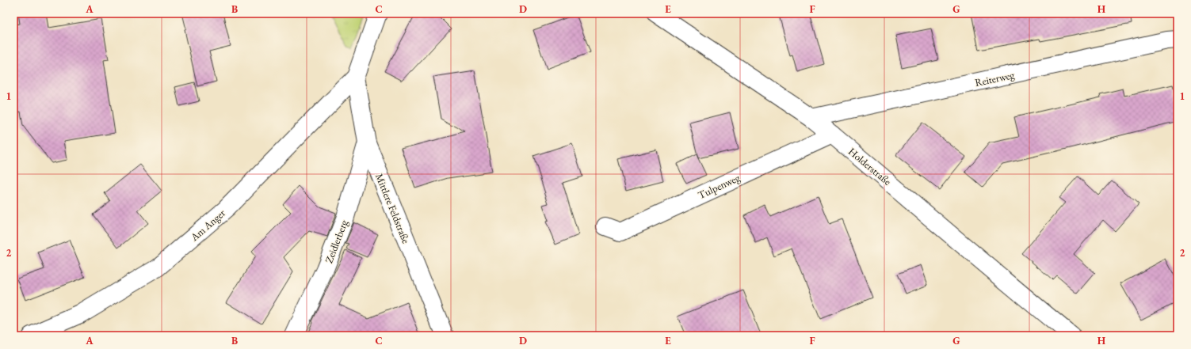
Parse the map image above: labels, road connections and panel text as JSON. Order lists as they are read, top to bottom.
{
  "streets": {
    "street": [
      "Reiterweg",
      "Holderstraße",
      "Tulpenweg",
      "Mittlere Feldstraße",
      "Am Anger",
      "Zeidlerberg"
    ]
  },
  "crossings": [
    ["Reiterweg", "Holderstraße"],
    ["Holderstraße", "Tulpenweg"],
    ["Mittlere Feldstraße", "Am Anger"],
    ["Mittlere Feldstraße", "Zeidlerberg"]
  ],
  "grid": {
    "columns": [
      "A",
      "B",
      "C",
      "D",
      "E",
      "F",
      "G",
      "H"
    ],
    "rows": ["1", "2"]
  }
}
